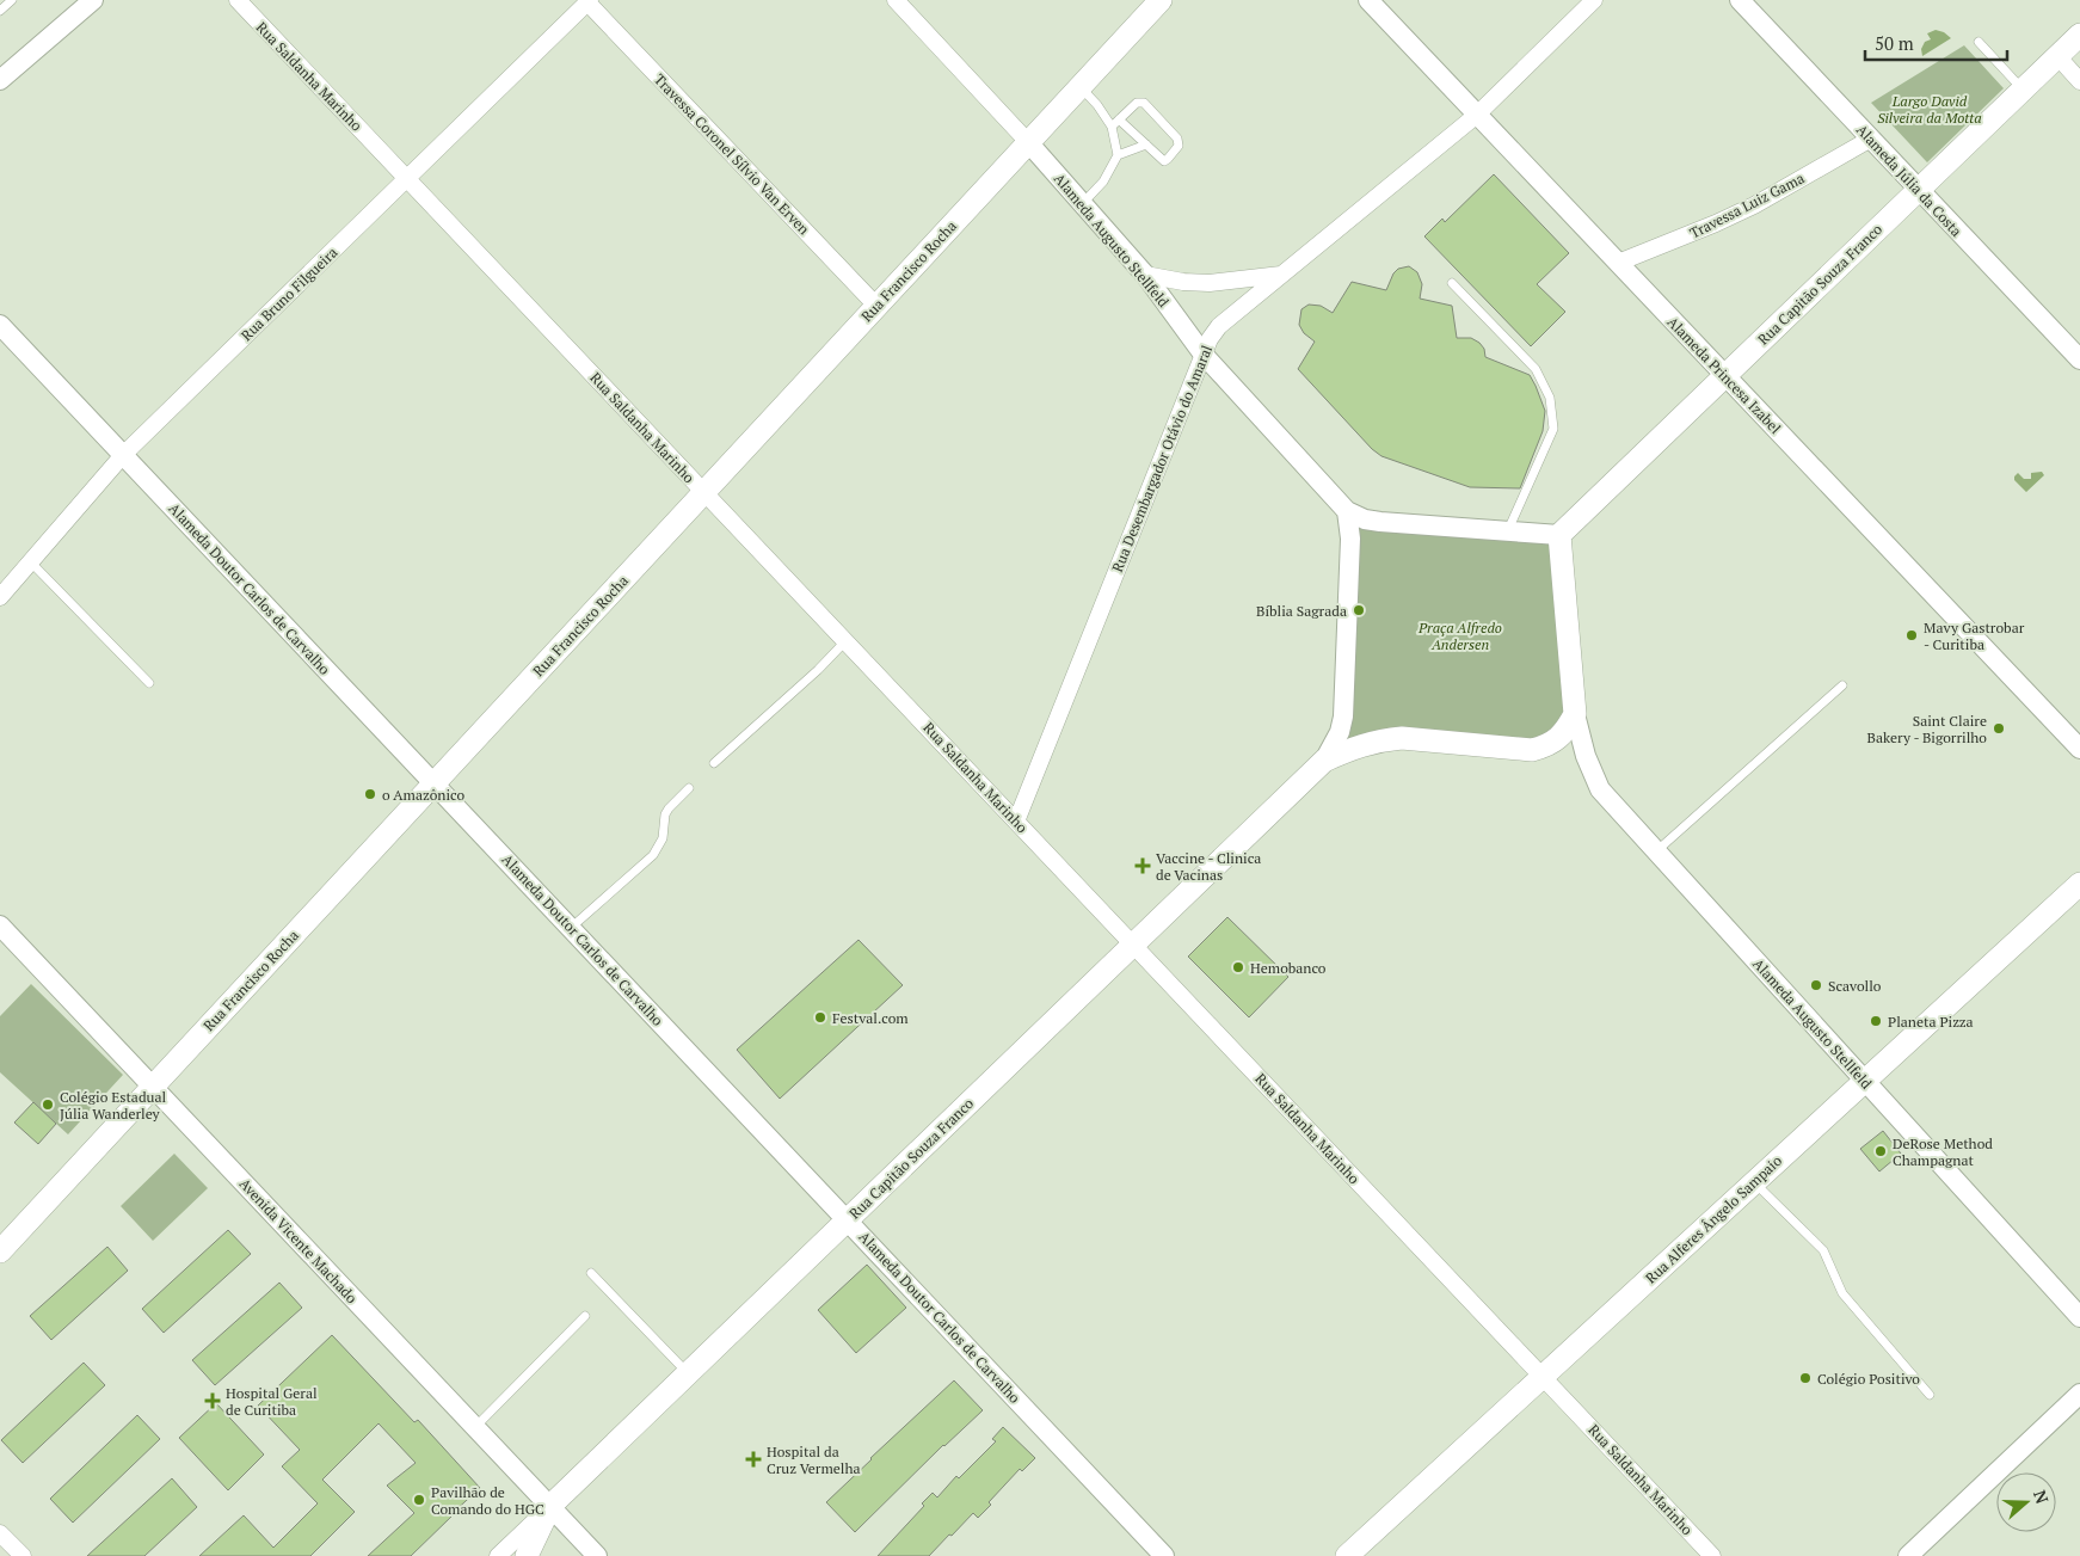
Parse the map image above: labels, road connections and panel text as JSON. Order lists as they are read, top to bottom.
{
  "streets": {
    "main road": ["Rua Francisco Rocha", "Rua Capitão Souza Franco", "Rua Alferes Ângelo Sampaio"],
    "street": [
      "Rua Saldanha Marinho",
      "Travessa Coronel Sílvio Van Erven",
      "Alameda Júlia da Costa",
      "Travessa Luiz Gama",
      "Alameda Augusto Stellfeld",
      "Rua Bruno Filgueira",
      "Alameda Princesa Izabel",
      "Rua Desembargador Otávio do Amaral",
      "Alameda Doutor Carlos de Carvalho",
      "Avenida Vicente Machado"
    ]
  },
  "crossings": [
    ["Rua Saldanha Marinho", "Rua Francisco Rocha"],
    ["Rua Saldanha Marinho", "Rua Capitão Souza Franco"],
    ["Rua Saldanha Marinho", "Rua Bruno Filgueira"],
    ["Rua Saldanha Marinho", "Rua Desembargador Otávio do Amaral"],
    ["Rua Saldanha Marinho", "Rua Alferes Ângelo Sampaio"],
    ["Travessa Coronel Sílvio Van Erven", "Rua Francisco Rocha"],
    ["Travessa Coronel Sílvio Van Erven", "Rua Bruno Filgueira"],
    ["Alameda Júlia da Costa", "Travessa Luiz Gama"],
    ["Alameda Júlia da Costa", "Rua Capitão Souza Franco"],
    ["Travessa Luiz Gama", "Alameda Princesa Izabel"],
    ["Alameda Augusto Stellfeld", "Rua Francisco Rocha"],
    ["Alameda Augusto Stellfeld", "Rua Desembargador Otávio do Amaral"],
    ["Alameda Augusto Stellfeld", "Rua Alferes Ângelo Sampaio"],
    ["Rua Francisco Rocha", "Alameda Doutor Carlos de Carvalho"],
    ["Rua Francisco Rocha", "Avenida Vicente Machado"],
    ["Rua Capitão Souza Franco", "Alameda Princesa Izabel"],
    ["Rua Capitão Souza Franco", "Alameda Doutor Carlos de Carvalho"],
    ["Rua Capitão Souza Franco", "Avenida Vicente Machado"],
    ["Rua Bruno Filgueira", "Alameda Doutor Carlos de Carvalho"],
    ["Alameda Princesa Izabel", "Rua Desembargador Otávio do Amaral"]
  ],
  "parks": ["Largo David Silveira da Motta", "Praça Alfredo Andersen"],
  "places": {
    "other": [
      "Bíblia Sagrada",
      "Mavy Gastrobar - Curitiba",
      "Saint Claire Bakery - Bigorrilho",
      "o Amazônico",
      "Hemobanco",
      "Scavollo",
      "Festval.com",
      "Planeta Pizza",
      "Colégio Estadual Júlia Wanderley",
      "DeRose Method Champagnat",
      "Colégio Positivo",
      "Pavilhão de Comando do HGC"
    ],
    "health": ["Vaccine - Clinica de Vacinas", "Hospital Geral de Curitiba", "Hospital da Cruz Vermelha"]
  },
  "scale_bar": "50 m",
  "north": "right"
}
